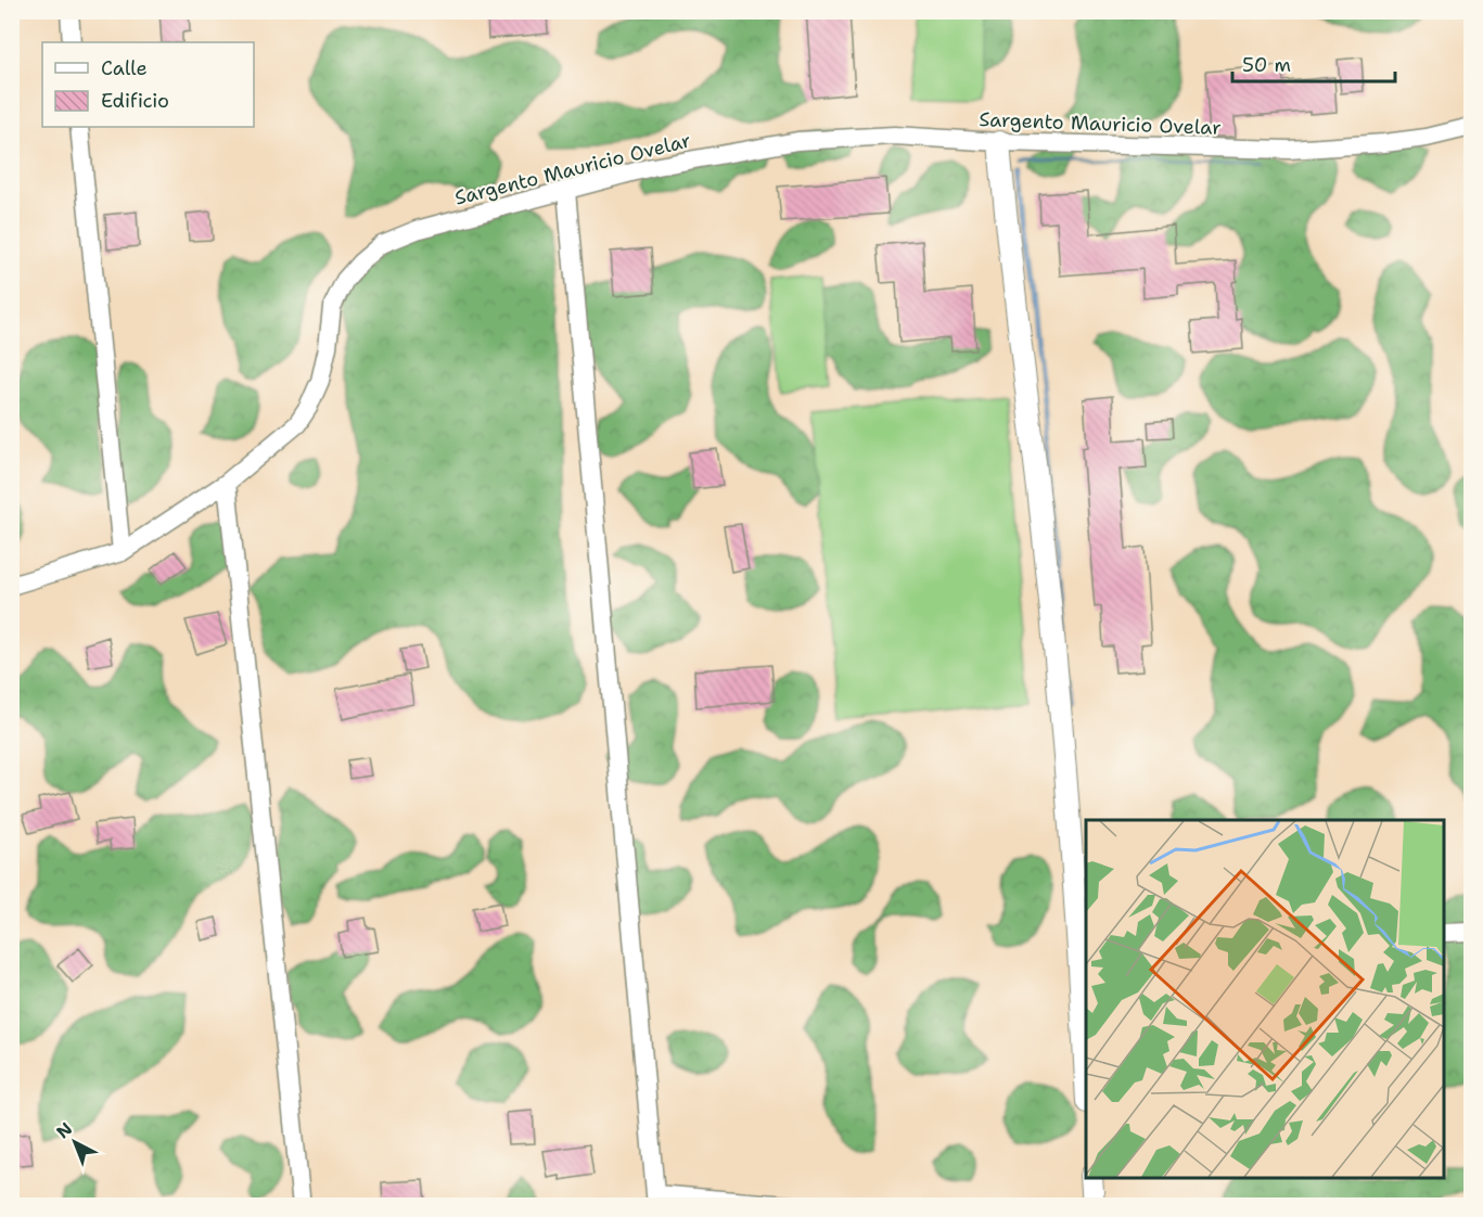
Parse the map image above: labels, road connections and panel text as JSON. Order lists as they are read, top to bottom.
{
  "streets": {
    "street": ["Sargento Mauricio Ovelar"]
  },
  "legend": ["Calle", "Edificio"],
  "scale_bar": "50 m",
  "north": "top left"
}
